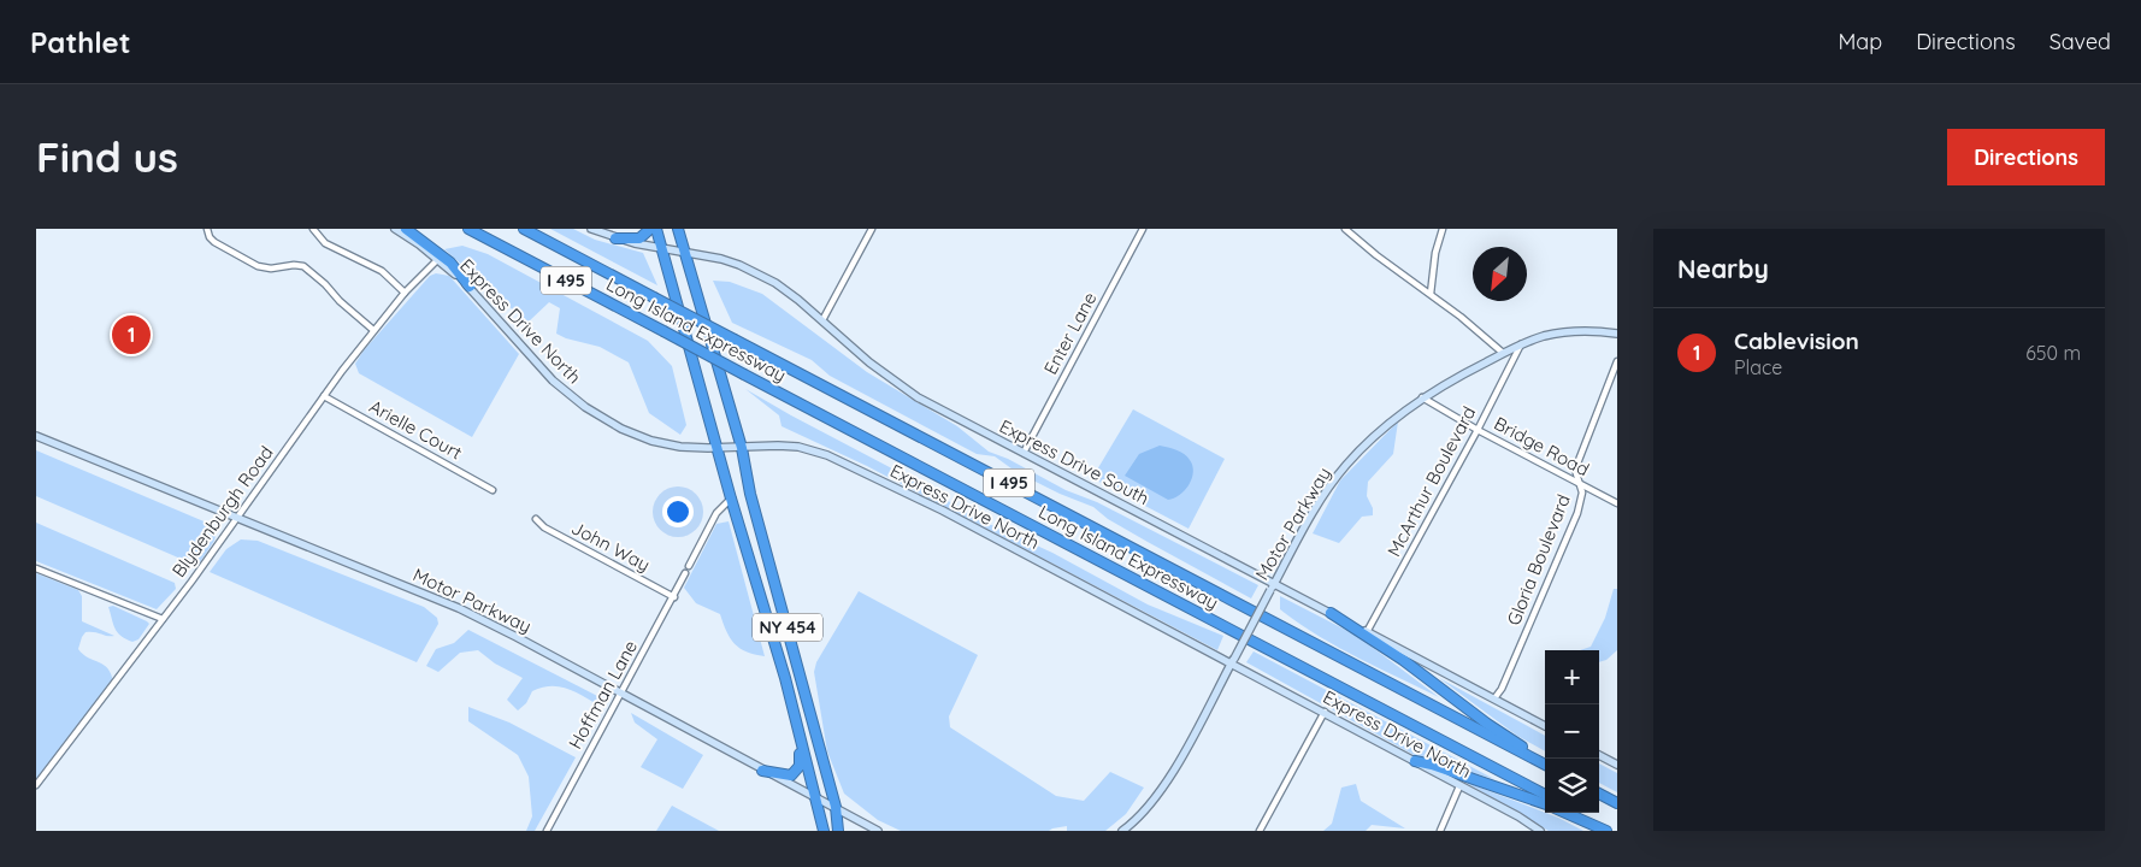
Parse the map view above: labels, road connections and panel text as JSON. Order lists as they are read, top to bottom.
{
  "streets": {
    "highway": ["I 495", "Long Island Expressway", "NY 454"],
    "main road": ["Express Drive North", "Express Drive South", "Motor Parkway"],
    "street": [
      "Enter Lane",
      "Arielle Court",
      "Bridge Road",
      "McArthur Boulevard",
      "Blydenburgh Road",
      "John Way",
      "Gloria Boulevard",
      "Hoffman Lane"
    ]
  },
  "crossings": [
    ["Express Drive North", "Blydenburgh Road"],
    ["Express Drive North", "Motor Parkway"],
    ["Express Drive North", "NY 454"],
    ["Enter Lane", "Express Drive South"],
    ["Arielle Court", "Blydenburgh Road"],
    ["Bridge Road", "McArthur Boulevard"],
    ["Bridge Road", "Motor Parkway"],
    ["Bridge Road", "Gloria Boulevard"],
    ["Express Drive South", "McArthur Boulevard"],
    ["Express Drive South", "Motor Parkway"],
    ["Express Drive South", "Gloria Boulevard"],
    ["Express Drive South", "NY 454"],
    ["McArthur Boulevard", "Motor Parkway"],
    ["Blydenburgh Road", "Motor Parkway"],
    ["Motor Parkway", "NY 454"],
    ["Motor Parkway", "Hoffman Lane"],
    ["John Way", "Hoffman Lane"]
  ],
  "north": "bottom left",
  "page": {
    "header": "Pathlet",
    "nav": ["Map", "Directions", "Saved"],
    "buttons": "Directions",
    "title": "Find us",
    "heading": "Nearby",
    "list": [
      {
        "mark": "1",
        "name": "Cablevision",
        "note": "Place",
        "value": "650 m"
      }
    ],
    "pins": "1",
    "map_buttons": ["+", "−"]
  }
}
